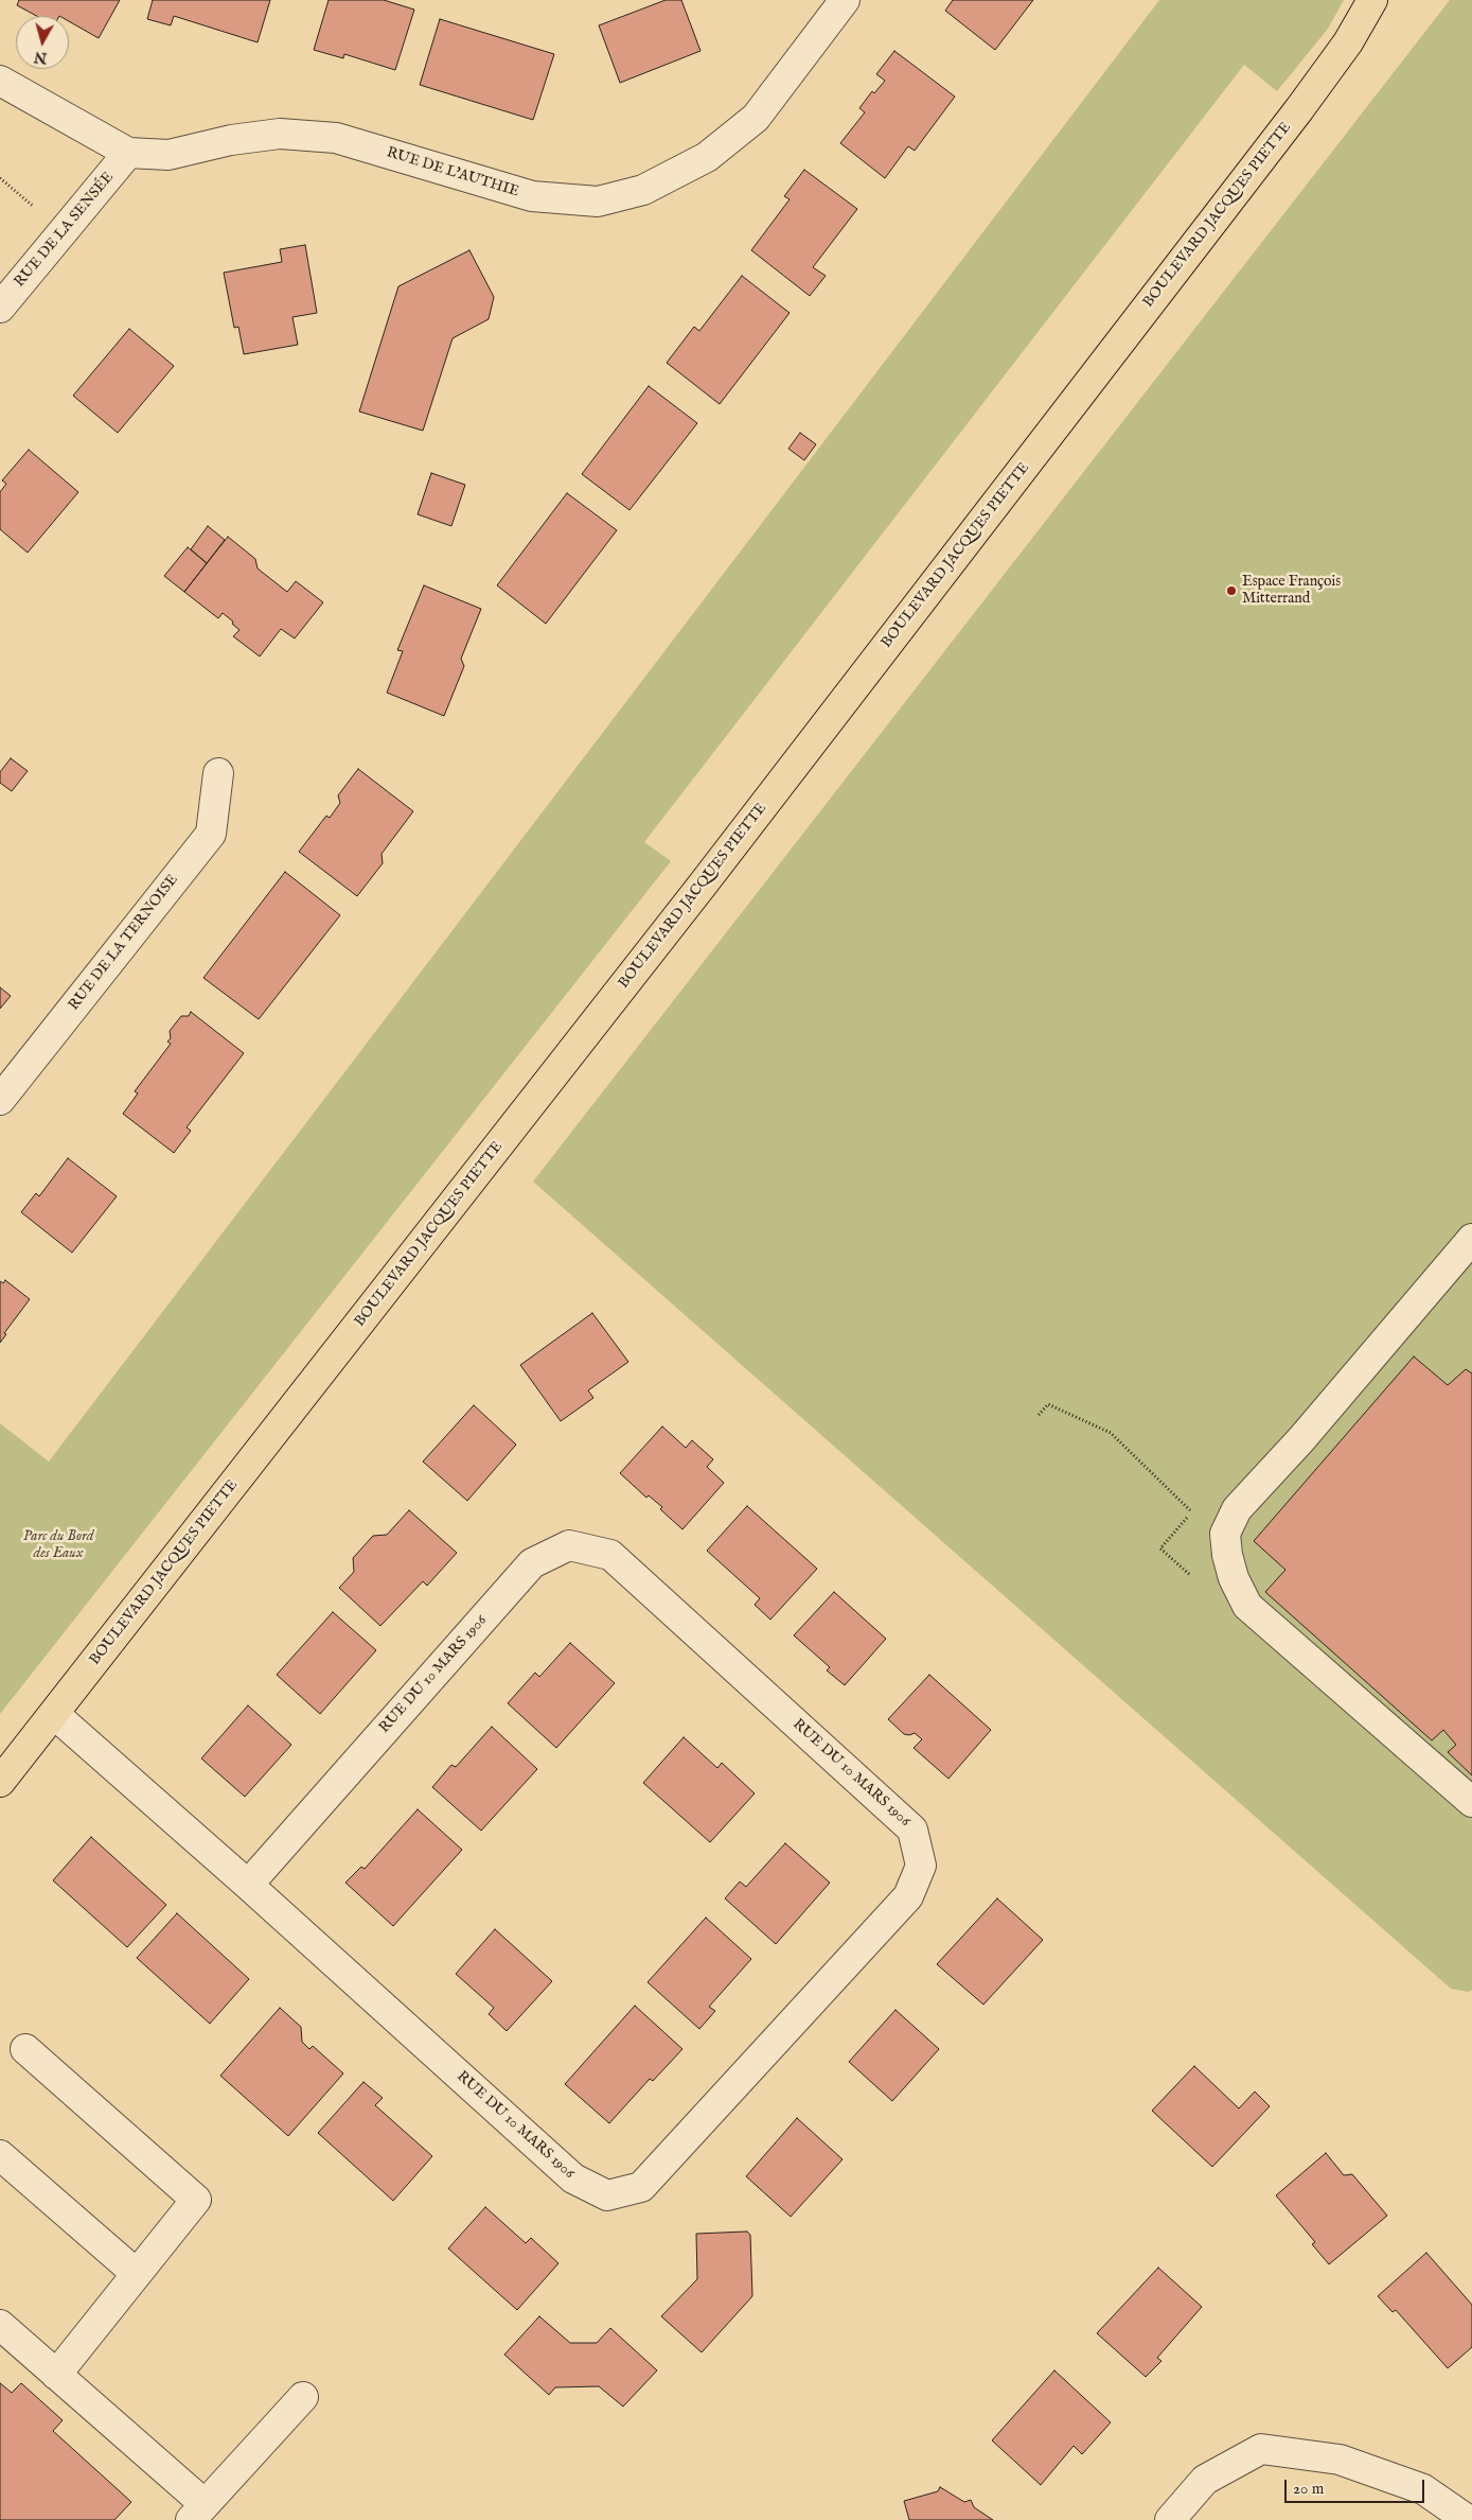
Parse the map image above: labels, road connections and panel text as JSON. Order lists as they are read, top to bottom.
{
  "streets": {
    "main road": ["BOULEVARD JACQUES PIETTE"],
    "street": [
      "RUE DE L'AUTHIE",
      "RUE DE LA SENSÉE",
      "RUE DE LA TERNOISE",
      "RUE DU 10 MARS 1906"
    ]
  },
  "crossings": [
    ["RUE DE L'AUTHIE", "RUE DE LA SENSÉE"],
    ["BOULEVARD JACQUES PIETTE", "RUE DU 10 MARS 1906"]
  ],
  "parks": ["Parc du Bord des Eaux"],
  "places": ["Espace François Mitterrand"],
  "scale_bar": "20 m",
  "north": "bottom"
}
